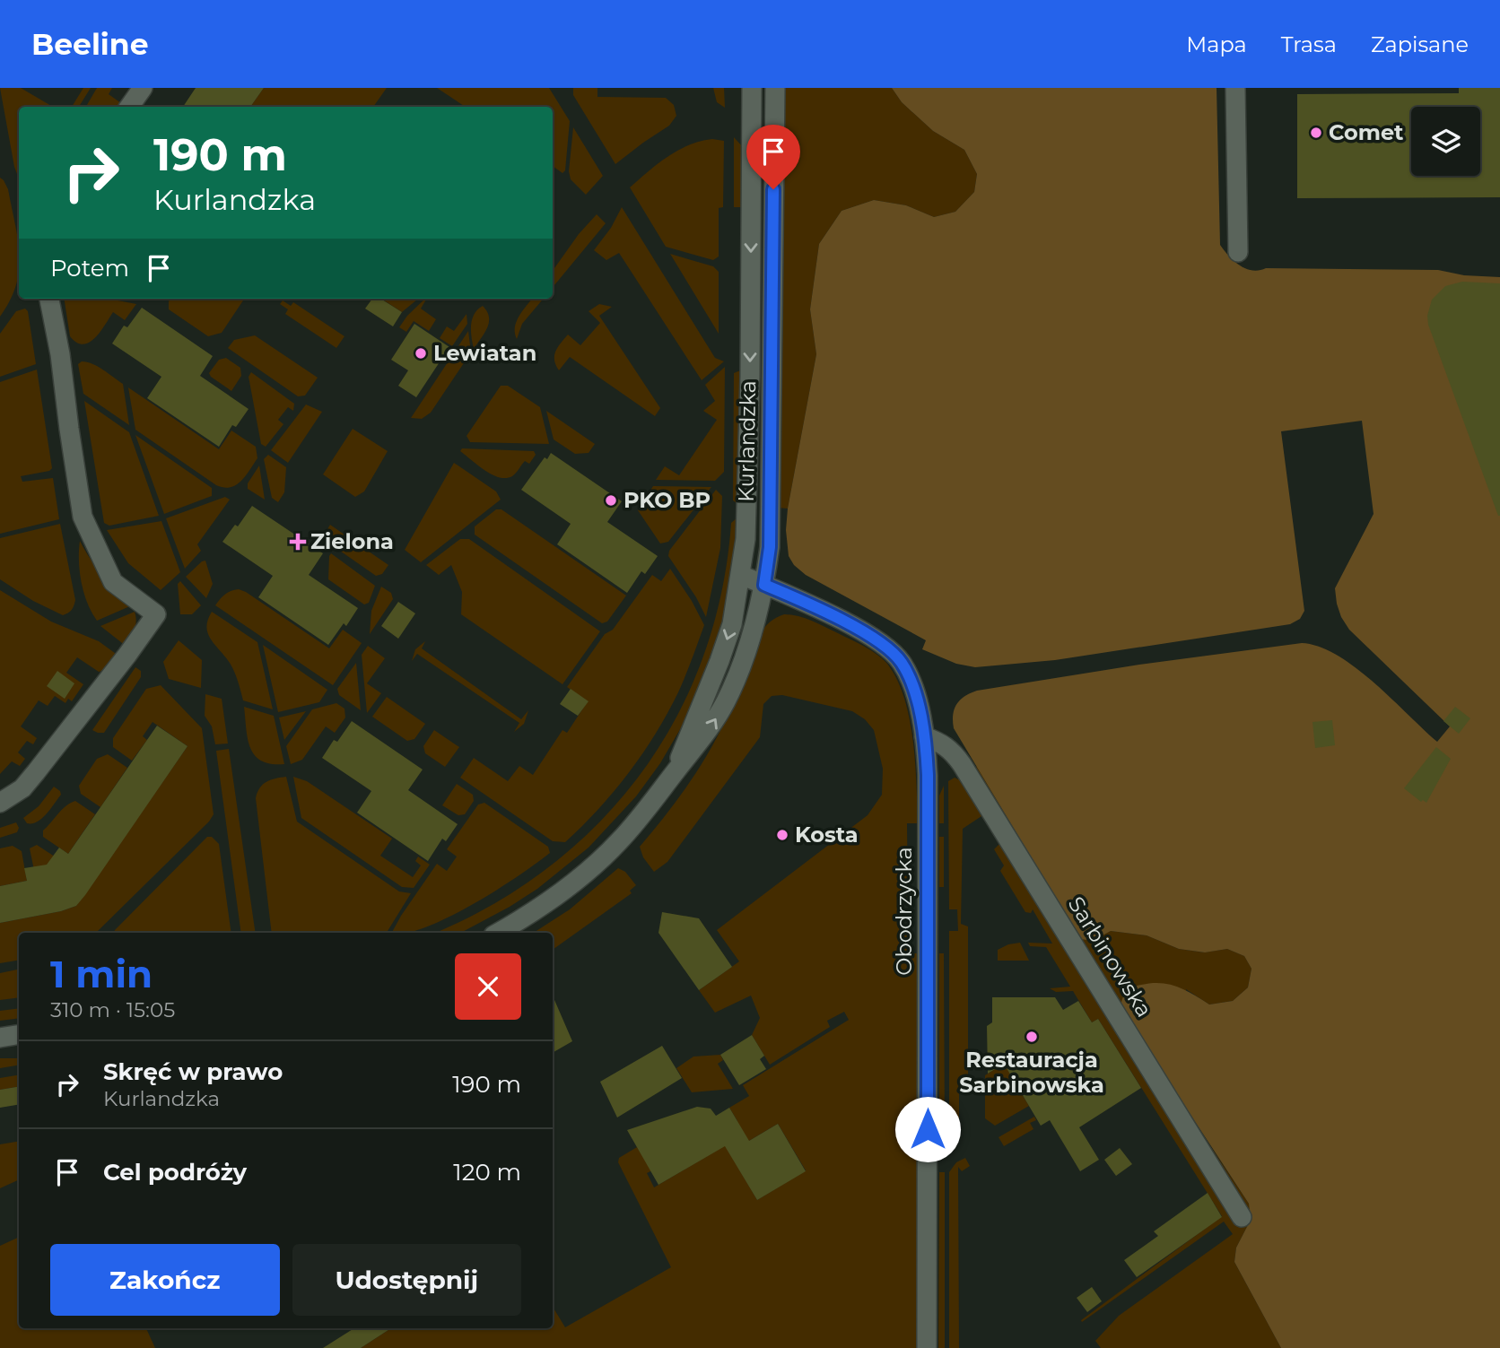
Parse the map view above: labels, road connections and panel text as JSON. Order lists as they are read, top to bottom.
{
  "streets": {
    "street": ["Kurlandzka", "Obodrzycka", "Sarbinowska"]
  },
  "crossings": [
    ["Kurlandzka", "Obodrzycka"],
    ["Obodrzycka", "Sarbinowska"]
  ],
  "places": {
    "other": [
      "Comet",
      "Lewiatan",
      "PKO BP",
      "Kosta",
      "Restauracja Sarbinowska"
    ],
    "health": ["Zielona"]
  },
  "page": {
    "header": "Beeline",
    "nav": ["Mapa", "Trasa", "Zapisane"],
    "turn": ["190 m", "Kurlandzka"],
    "then": "Potem",
    "heading": ["1 min", "310 m · 15:05"],
    "list": [
      {
        "name": "Skręć w prawo",
        "note": "Kurlandzka",
        "value": "190 m"
      },
      {
        "name": "Cel podróży",
        "value": "120 m"
      }
    ],
    "buttons": ["Zakończ", "Udostępnij"]
  }
}
